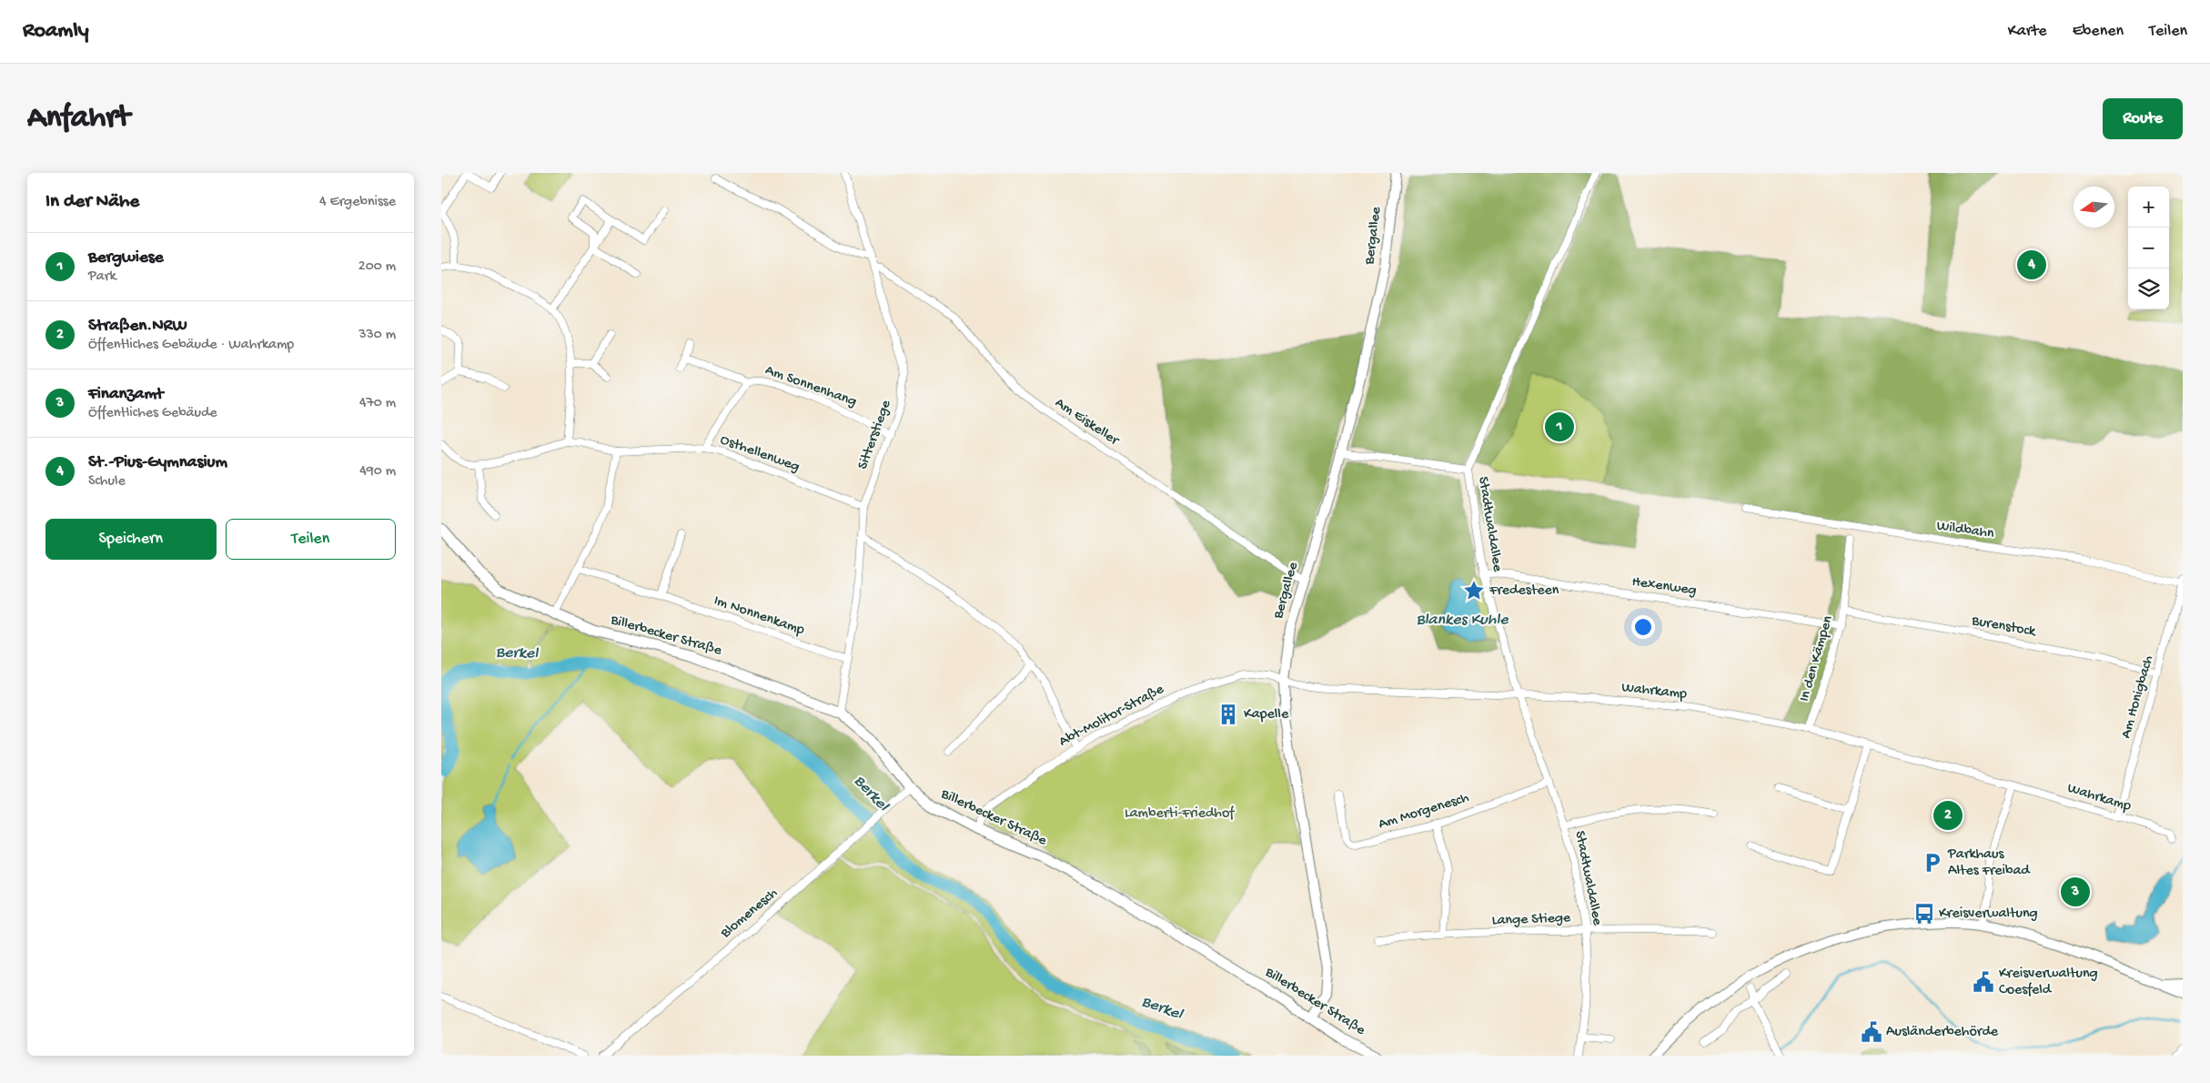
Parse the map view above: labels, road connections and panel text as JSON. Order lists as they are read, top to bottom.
{
  "streets": {
    "main road": ["Billerbecker Straße"],
    "street": [
      "Bergallee",
      "Am Sonnenhang",
      "Am Eiskeller",
      "Sitterstiege",
      "Osthellenweg",
      "Stadtwaldallee",
      "Wildbahn",
      "Hexenweg",
      "Im Nonnenkamp",
      "Burenstock",
      "In den Kämpen",
      "Wahrkamp",
      "Am Honigbach",
      "Abt-Molitor-Straße",
      "Am Morgenesch",
      "Blomenesch",
      "Lange Stiege"
    ]
  },
  "crossings": [
    ["Bergallee", "Am Eiskeller"],
    ["Bergallee", "Billerbecker Straße"],
    ["Bergallee", "Wahrkamp"],
    ["Bergallee", "Abt-Molitor-Straße"],
    ["Am Sonnenhang", "Sitterstiege"],
    ["Am Sonnenhang", "Osthellenweg"],
    ["Am Eiskeller", "Sitterstiege"],
    ["Sitterstiege", "Osthellenweg"],
    ["Sitterstiege", "Im Nonnenkamp"],
    ["Sitterstiege", "Billerbecker Straße"],
    ["Stadtwaldallee", "Hexenweg"],
    ["Stadtwaldallee", "Wahrkamp"],
    ["Stadtwaldallee", "Am Morgenesch"],
    ["Stadtwaldallee", "Lange Stiege"],
    ["Wildbahn", "Am Honigbach"],
    ["Hexenweg", "In den Kämpen"],
    ["Burenstock", "In den Kämpen"],
    ["Burenstock", "Am Honigbach"],
    ["Billerbecker Straße", "Abt-Molitor-Straße"],
    ["Billerbecker Straße", "Blomenesch"],
    ["In den Kämpen", "Wahrkamp"],
    ["Wahrkamp", "Am Honigbach"],
    ["Wahrkamp", "Abt-Molitor-Straße"]
  ],
  "water": ["Blankes Kuhle", "Berkel"],
  "parks": ["Lamberti-Friedhof"],
  "places": {
    "place": ["Fredesteen"],
    "building": ["Kapelle"],
    "parking": ["Parkhaus Altes Freibad"],
    "bus stop": ["Kreisverwaltung"],
    "public building": ["Kreisverwaltung Coesfeld", "Ausländerbehörde"]
  },
  "north": "left",
  "page": {
    "header": "Roamly",
    "nav": ["Karte", "Ebenen", "Teilen"],
    "buttons": [
      "Route",
      ["Speichern", "Teilen"]
    ],
    "title": "Anfahrt",
    "heading": ["In der Nähe", "4 Ergebnisse"],
    "map_buttons": ["+", "−"],
    "list": [
      {
        "mark": "1",
        "name": "Bergwiese",
        "note": "Park",
        "value": "200 m"
      },
      {
        "mark": "2",
        "name": "Straßen.NRW",
        "note": "Öffentliches Gebäude · Wahrkamp",
        "value": "330 m"
      },
      {
        "mark": "3",
        "name": "Finanzamt",
        "note": "Öffentliches Gebäude",
        "value": "470 m"
      },
      {
        "mark": "4",
        "name": "St.-Pius-Gymnasium",
        "note": "Schule",
        "value": "490 m"
      }
    ],
    "pins": [
      "4",
      "1",
      "2",
      "3"
    ]
  }
}
